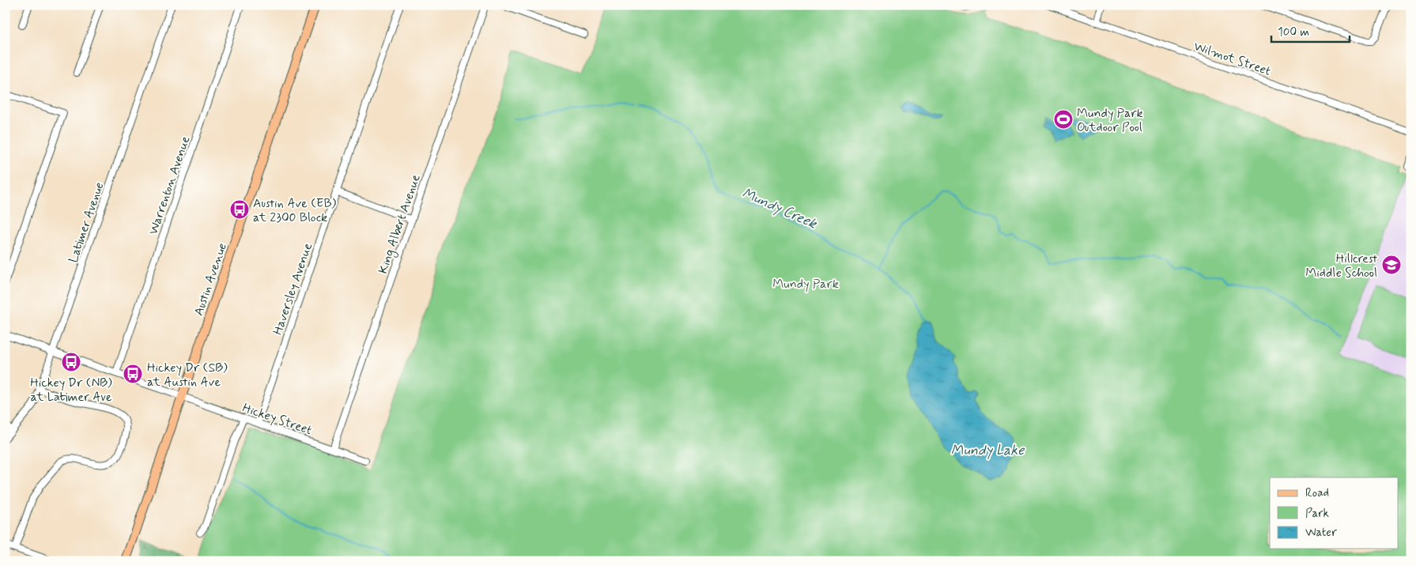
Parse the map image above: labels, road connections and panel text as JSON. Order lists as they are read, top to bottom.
{
  "streets": {
    "main road": ["Austin Avenue"],
    "street": [
      "Wilmot Street",
      "Warrenton Avenue",
      "Latimer Avenue",
      "King Albert Avenue",
      "Haversley Avenue",
      "Hickey Street"
    ]
  },
  "crossings": [
    ["Warrenton Avenue", "Hickey Street"],
    ["Latimer Avenue", "Hickey Street"],
    ["King Albert Avenue", "Hickey Street"],
    ["Austin Avenue", "Hickey Street"],
    ["Haversley Avenue", "Hickey Street"]
  ],
  "water": ["Mundy Creek", "Mundy Lake"],
  "parks": ["Mundy Park"],
  "places": {
    "sports": ["Mundy Park Outdoor Pool"],
    "bus stop": ["Austin Ave (EB) at 2300 Block", "Hickey Dr (NB) at Latimer Ave", "Hickey Dr (SB) at Austin Ave"],
    "school or university": ["Hillcrest Middle School"]
  },
  "legend": ["Road", "Park", "Water"],
  "scale_bar": "100 m"
}
